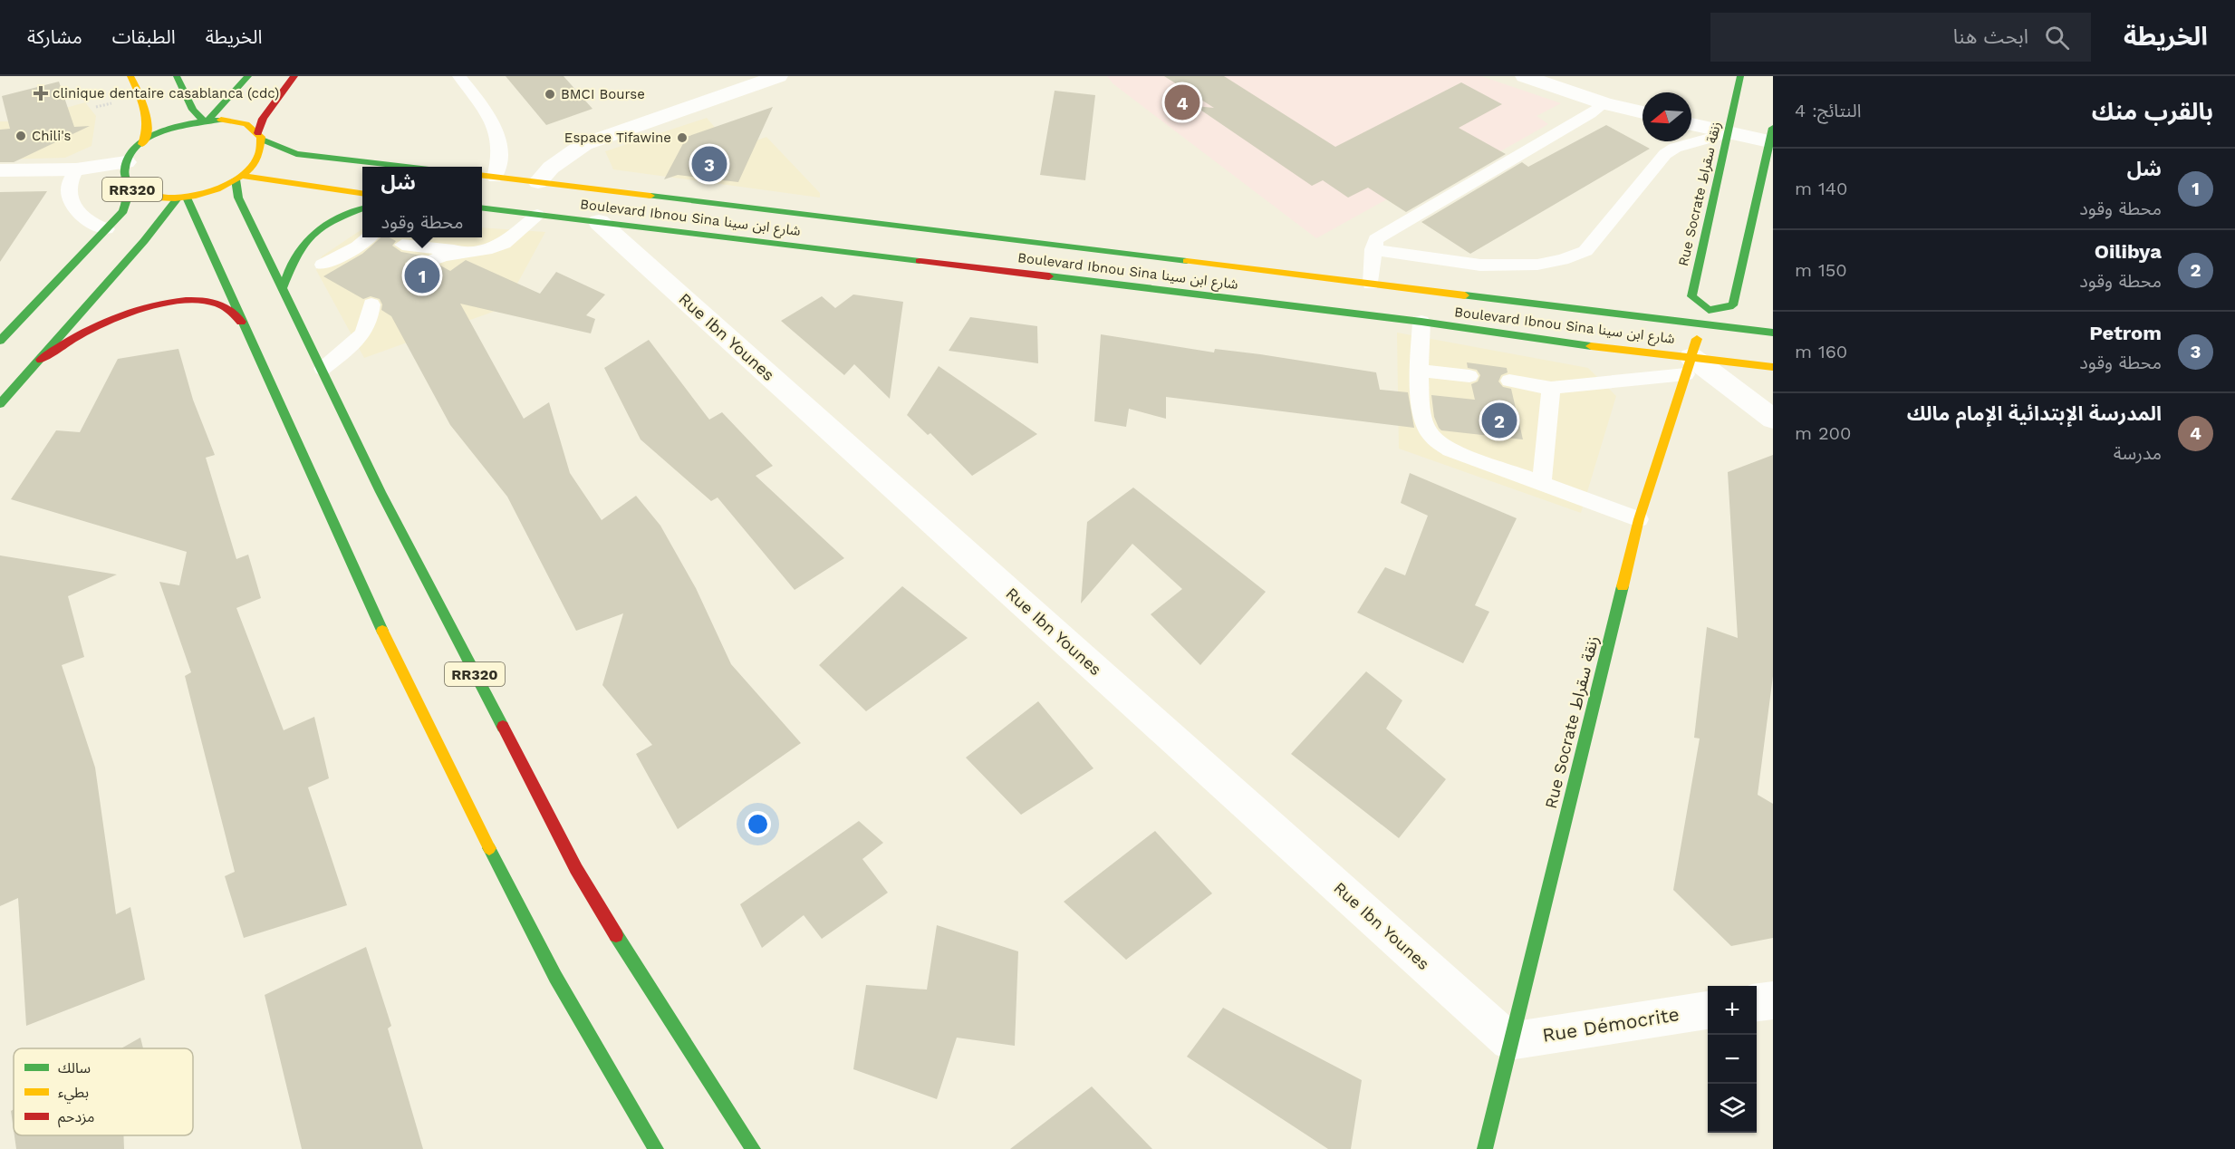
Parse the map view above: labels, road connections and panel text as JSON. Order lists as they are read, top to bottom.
{
  "streets": {
    "main road": ["RR320", "Rue Socrate زنقة سقراط", "Boulevard Ibnou Sina شارع ابن سينا"],
    "street": ["Rue Ibn Younes", "Rue Démocrite"]
  },
  "crossings": [
    ["Rue Socrate زنقة سقراط", "Boulevard Ibnou Sina شارع ابن سينا"],
    ["Rue Socrate زنقة سقراط", "Rue Ibn Younes"],
    ["Rue Socrate زنقة سقراط", "Rue Démocrite"],
    ["Boulevard Ibnou Sina شارع ابن سينا", "Rue Ibn Younes"],
    ["Rue Ibn Younes", "Rue Démocrite"]
  ],
  "places": {
    "health": ["clinique dentaire casablanca (cdc)"],
    "other": ["BMCI Bourse", "Chili's", "Espace Tifawine"]
  },
  "legend": ["سالك", "بطيء", "مزدحم"],
  "north": "left",
  "page": {
    "header": "الخريطة",
    "search": "ابحث هنا",
    "nav": ["الخريطة", "الطبقات", "مشاركة"],
    "heading": ["بالقرب منك", "النتائج: 4"],
    "pins": [
      "4",
      "3",
      "1",
      "2"
    ],
    "list": [
      {
        "mark": "1",
        "name": "شل",
        "note": "محطة وقود",
        "value": "140 m"
      },
      {
        "mark": "2",
        "name": "Oilibya",
        "note": "محطة وقود",
        "value": "150 m"
      },
      {
        "mark": "3",
        "name": "Petrom",
        "note": "محطة وقود",
        "value": "160 m"
      },
      {
        "mark": "4",
        "name": "المدرسة الإبتدائية الإمام مالك",
        "note": "مدرسة",
        "value": "200 m"
      }
    ],
    "popup": ["شل", "محطة وقود"],
    "map_buttons": ["+", "−"]
  }
}
